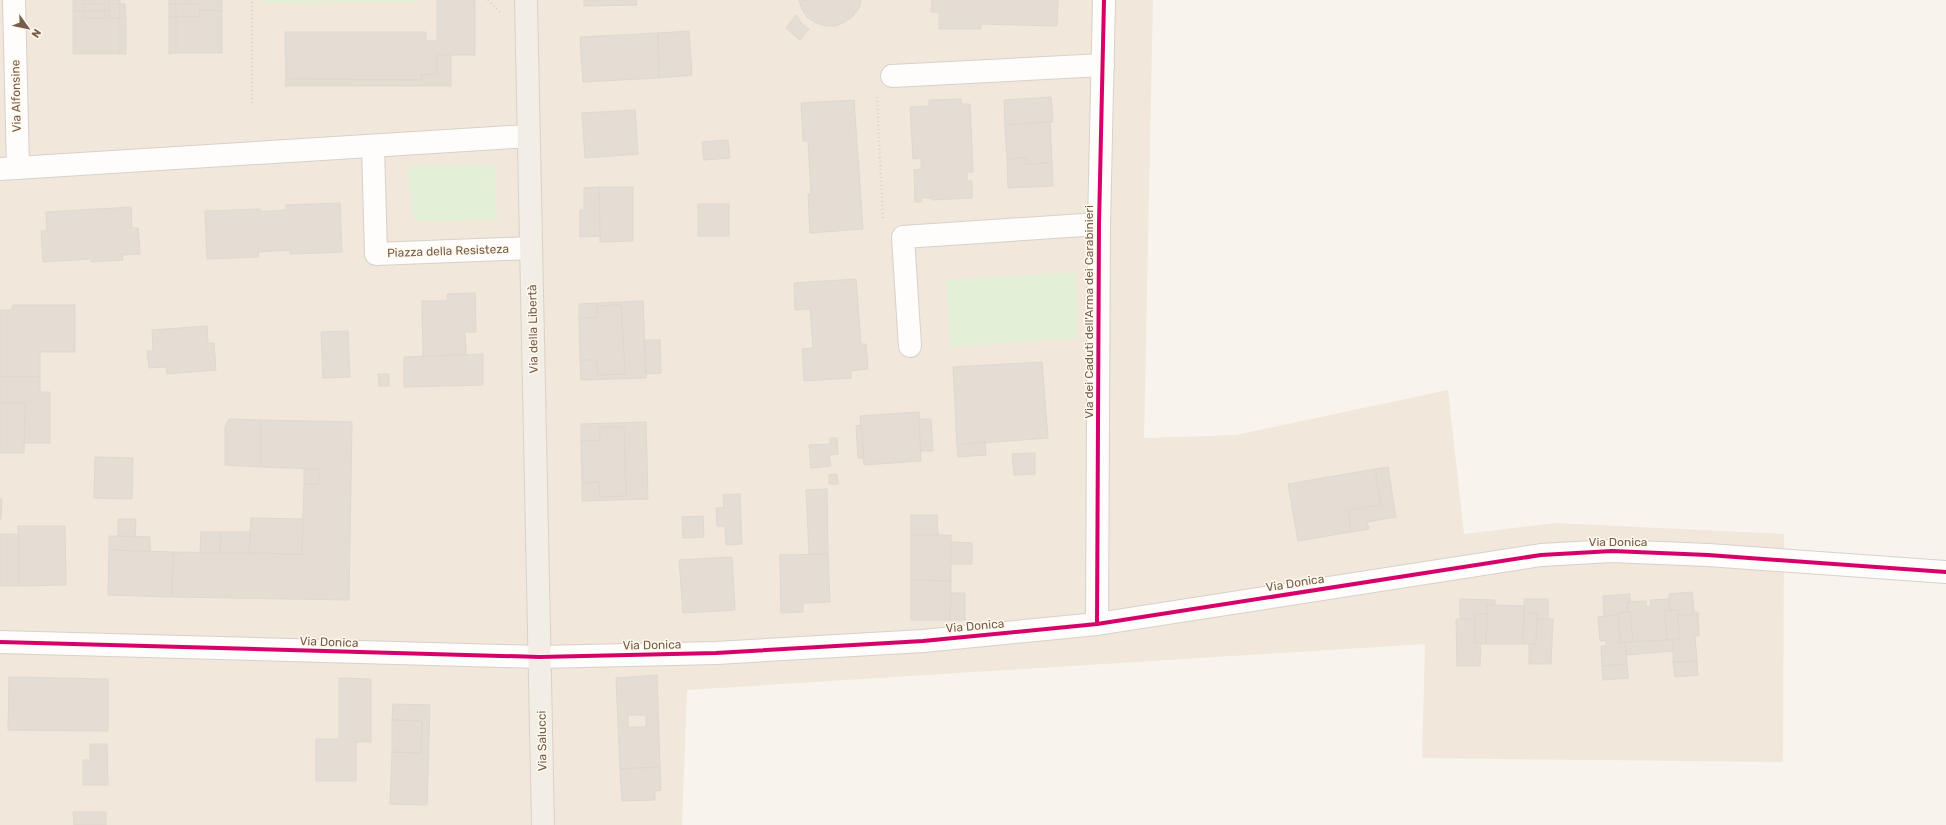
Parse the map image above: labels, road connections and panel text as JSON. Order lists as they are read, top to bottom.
{
  "streets": {
    "main road": ["Via della Libertà", "Via Salucci"],
    "street": [
      "Via Alfonsine",
      "Piazza della Resisteza",
      "Via dei Caduti dell'Arma dei Carabinieri",
      "Via Donica"
    ]
  },
  "crossings": [
    ["Piazza della Resisteza", "Via della Libertà"],
    ["Via dei Caduti dell'Arma dei Carabinieri", "Via Donica"],
    ["Via della Libertà", "Via Donica"],
    ["Via della Libertà", "Via Salucci"],
    ["Via Donica", "Via Salucci"]
  ],
  "north": "bottom right"
}
